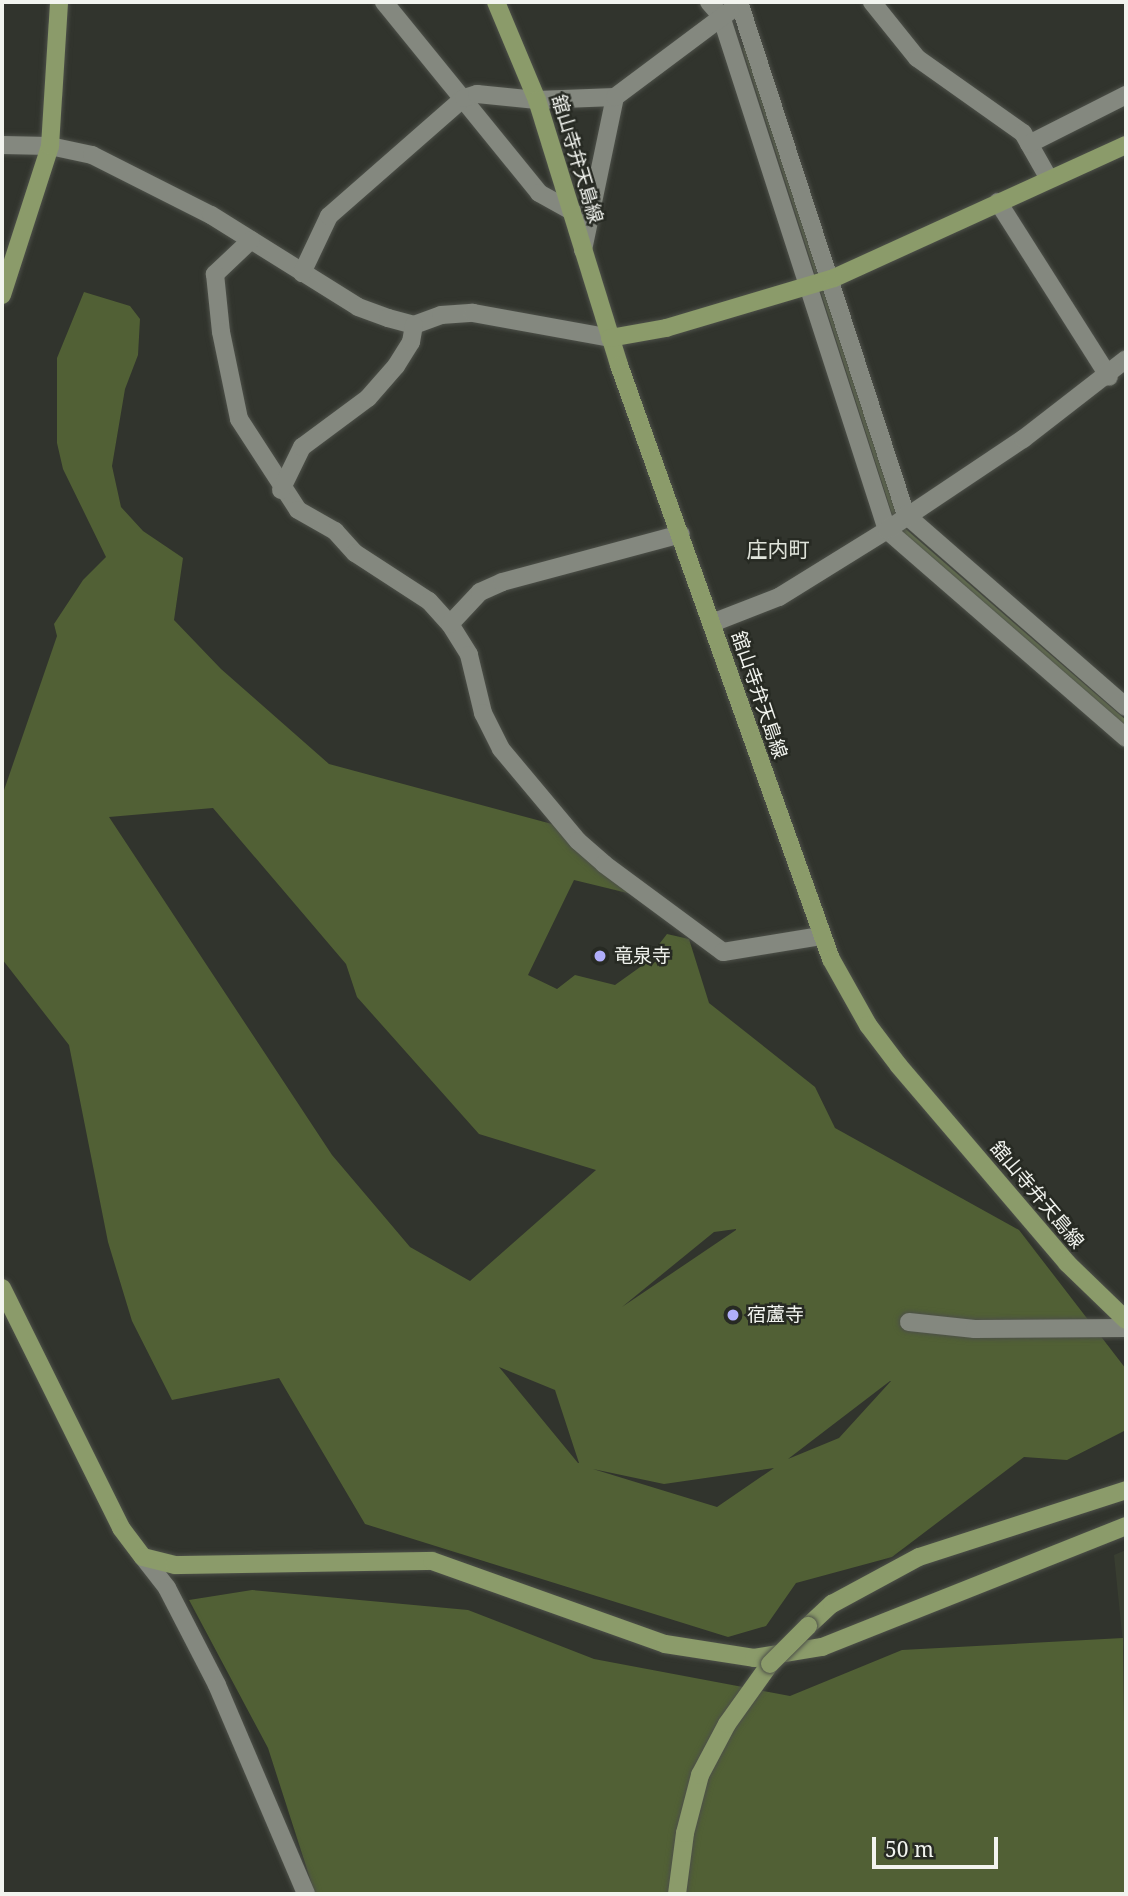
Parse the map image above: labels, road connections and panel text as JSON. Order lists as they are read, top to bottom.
{
  "streets": {
    "street": ["舘山寺弁天島線"]
  },
  "districts": ["庄内町"],
  "places": ["竜泉寺", "宿蘆寺"],
  "scale_bar": "50 m"
}
